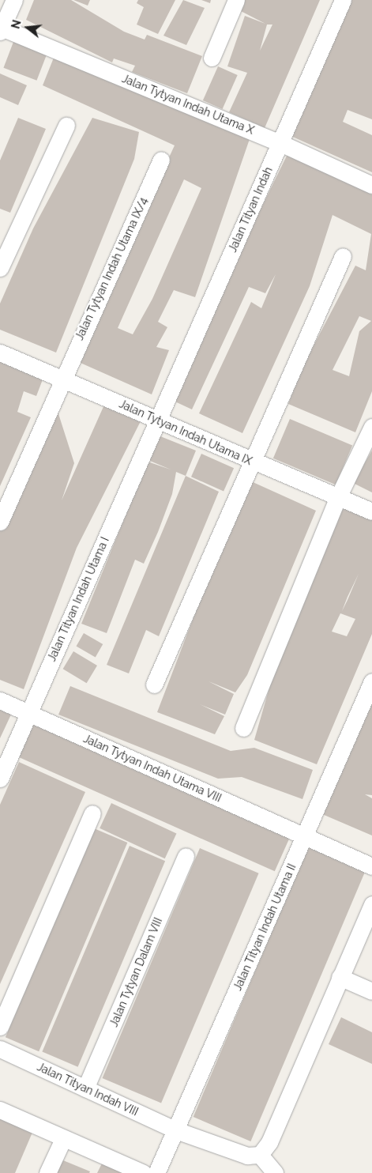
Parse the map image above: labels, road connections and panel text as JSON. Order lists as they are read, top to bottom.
{
  "streets": {
    "street": [
      "Jalan Tytyan Indah Utama X",
      "Jalan Tityan Indah",
      "Jalan Tytyan Indah Utama IX/4",
      "Jalan Tytyan Indah Utama IX",
      "Jalan Tityan Indah Utama I",
      "Jalan Tytyan Indah Utama VIII",
      "Jalan Tityan Indah Utama II",
      "Jalan Tytyan Dalam VIII",
      "Jalan Tityan Indah VIII"
    ]
  },
  "crossings": [
    ["Jalan Tytyan Indah Utama X", "Jalan Tityan Indah"],
    ["Jalan Tityan Indah", "Jalan Tytyan Indah Utama IX"],
    ["Jalan Tityan Indah", "Jalan Tityan Indah Utama I"],
    ["Jalan Tytyan Indah Utama IX/4", "Jalan Tytyan Indah Utama IX"],
    ["Jalan Tytyan Indah Utama IX", "Jalan Tityan Indah Utama I"],
    ["Jalan Tityan Indah Utama I", "Jalan Tytyan Indah Utama VIII"],
    ["Jalan Tytyan Indah Utama VIII", "Jalan Tityan Indah Utama II"],
    ["Jalan Tityan Indah Utama II", "Jalan Tityan Indah VIII"],
    ["Jalan Tytyan Dalam VIII", "Jalan Tityan Indah VIII"]
  ],
  "north": "left"
}
